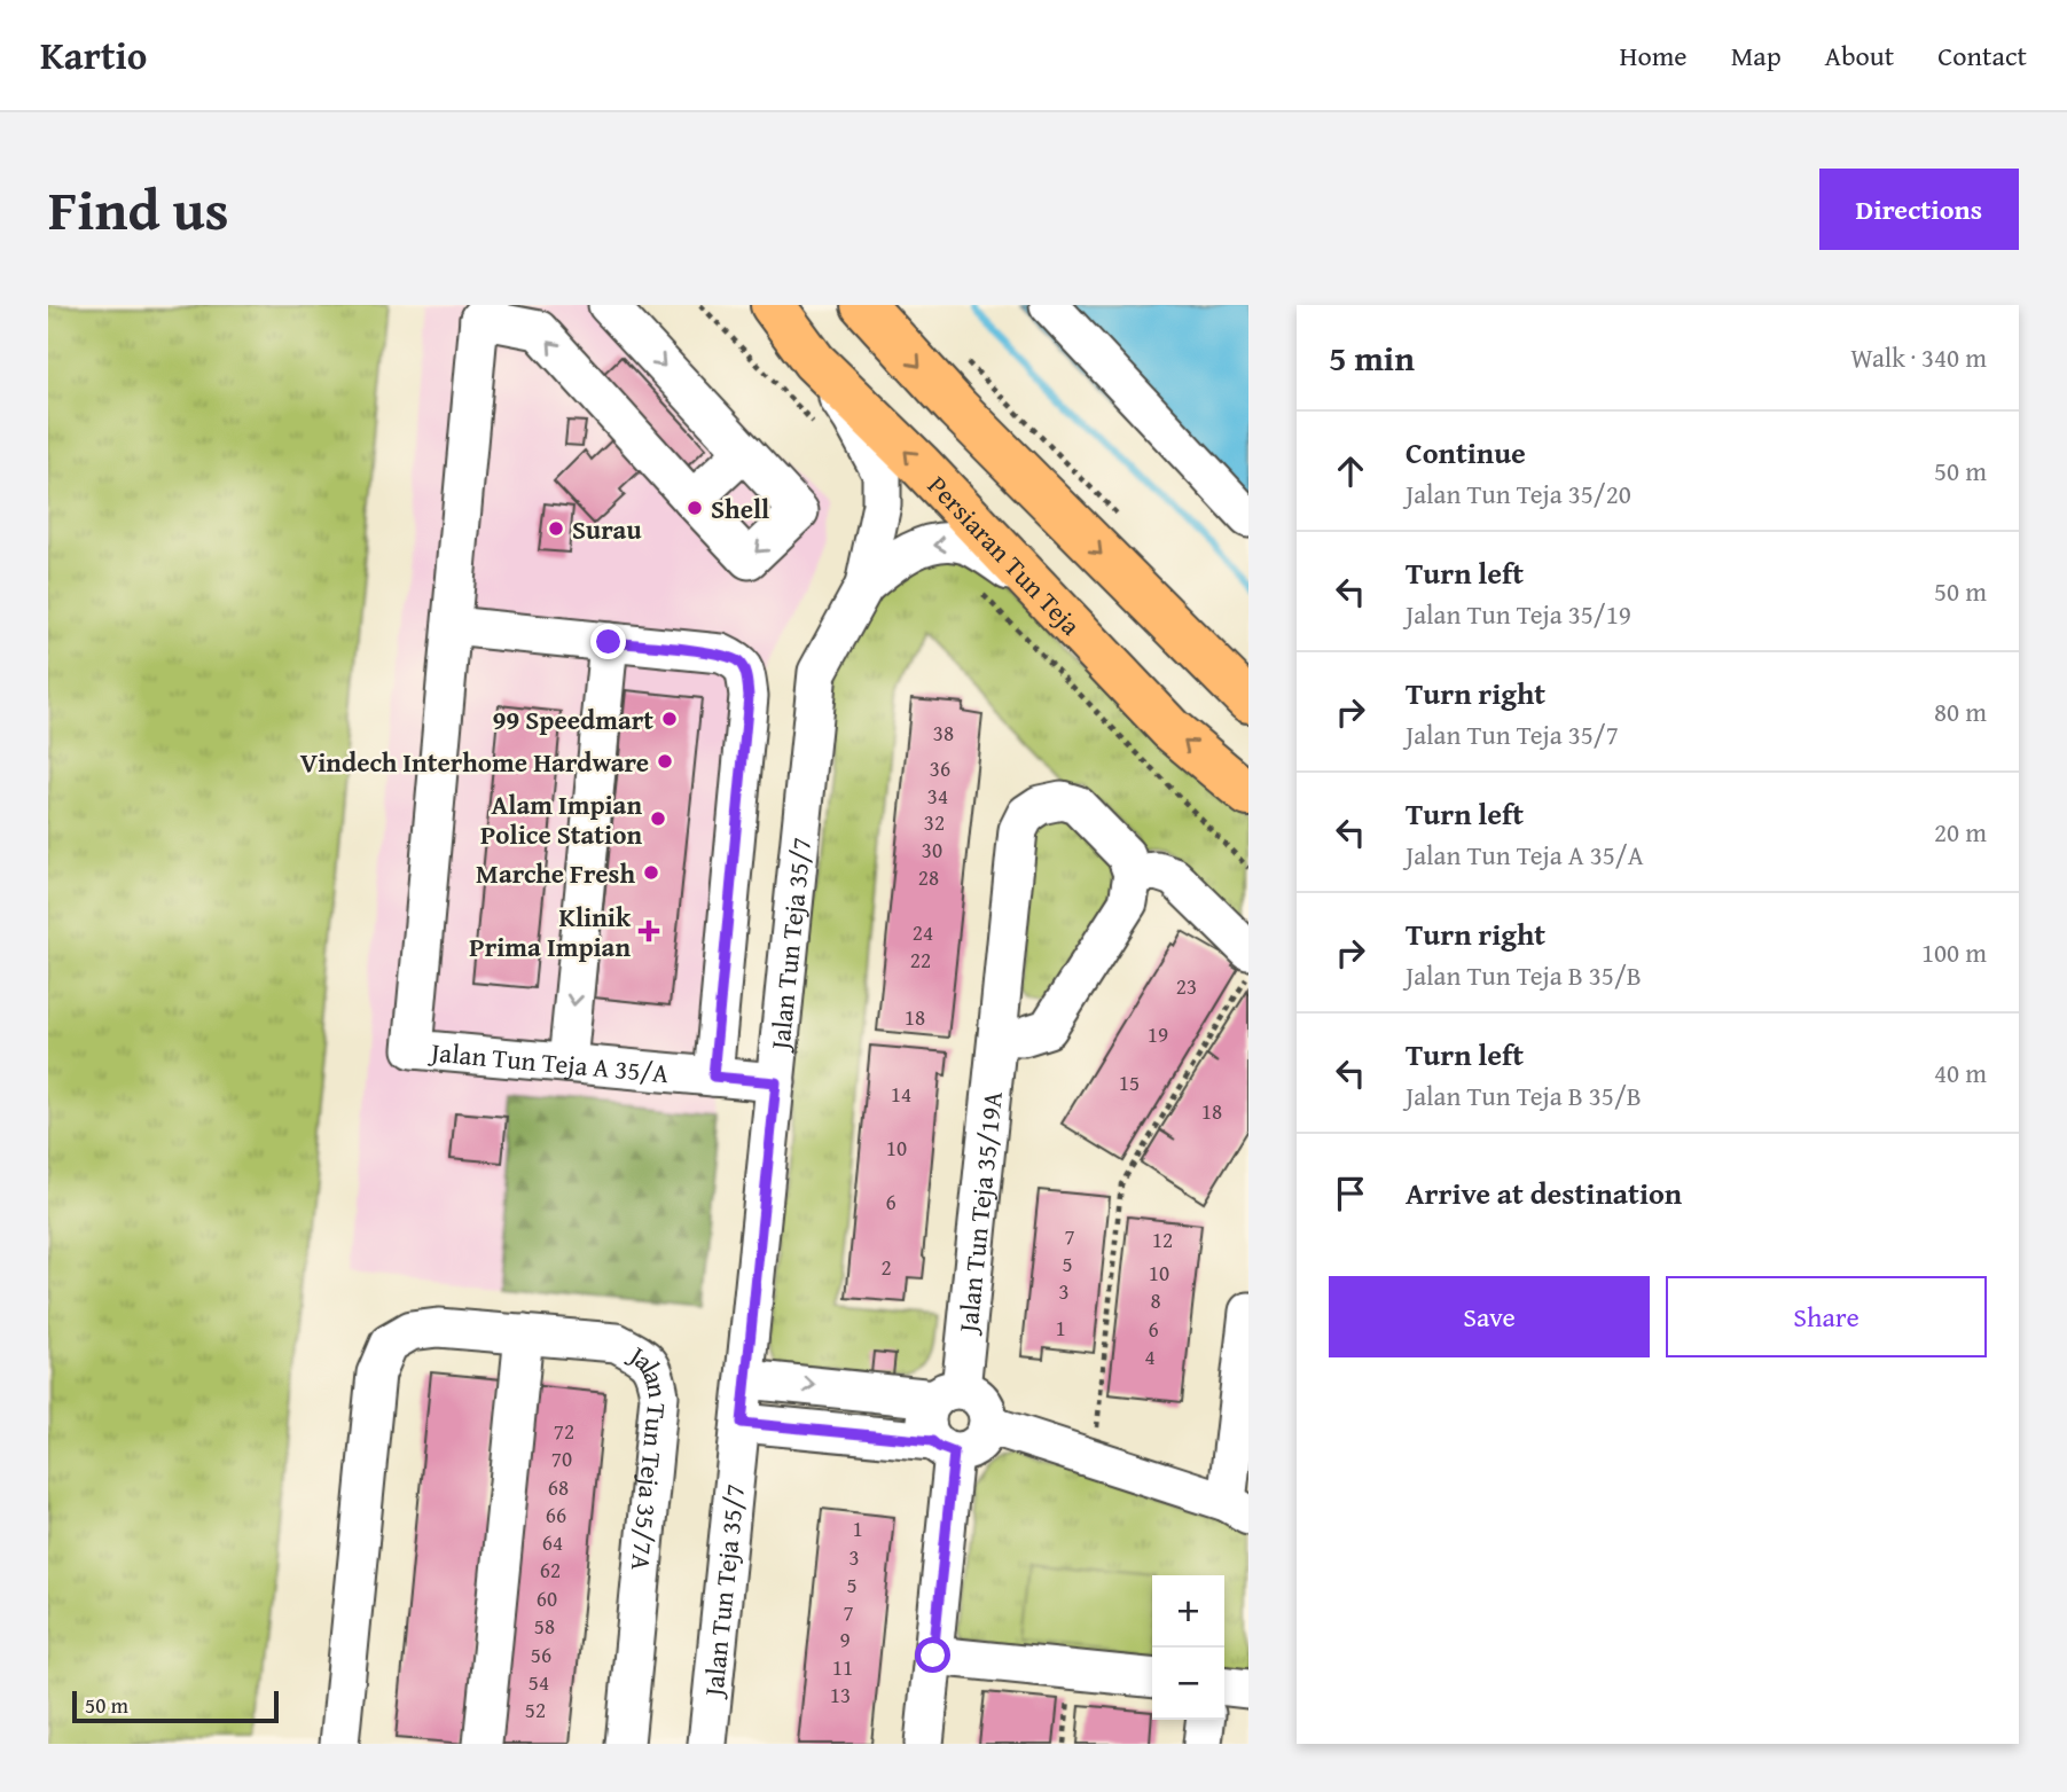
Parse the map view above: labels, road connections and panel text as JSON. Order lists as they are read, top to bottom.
{
  "streets": {
    "main road": ["Persiaran Tun Teja"],
    "street": [
      "Jalan Tun Teja 35/7",
      "Jalan Tun Teja A 35/A",
      "Jalan Tun Teja 35/19A",
      "Jalan Tun Teja 35/7A"
    ]
  },
  "crossings": [
    ["Jalan Tun Teja 35/7", "Jalan Tun Teja A 35/A"]
  ],
  "places": {
    "other": [
      "Shell",
      "Surau",
      "99 Speedmart",
      "Vindech Interhome Hardware",
      "Alam Impian Police Station",
      "Marche Fresh"
    ],
    "health": ["Klinik Prima Impian"]
  },
  "house_numbers": [
    "38",
    "36",
    "34",
    "32",
    "30",
    "28",
    "24",
    "22",
    "23",
    "18",
    "19",
    "15",
    "14",
    "18",
    "10",
    "6",
    "7",
    "12",
    "5",
    "2",
    "10",
    "3",
    "8",
    "1",
    "6",
    "4",
    "72",
    "70",
    "68",
    "66",
    "1",
    "64",
    "3",
    "62",
    "5",
    "60",
    "7",
    "58",
    "9",
    "56",
    "11",
    "54",
    "13",
    "52"
  ],
  "scale_bar": "50 m",
  "page": {
    "header": "Kartio",
    "nav": [
      "Home",
      "Map",
      "About",
      "Contact"
    ],
    "title": "Find us",
    "buttons": [
      "Directions",
      ["Save", "Share"]
    ],
    "heading": ["5 min", "Walk · 340 m"],
    "list": [
      ["Continue", "Jalan Tun Teja 35/20", "50 m"],
      ["Turn left", "Jalan Tun Teja 35/19", "50 m"],
      ["Turn right", "Jalan Tun Teja 35/7", "80 m"],
      ["Turn left", "Jalan Tun Teja A 35/A", "20 m"],
      ["Turn right", "Jalan Tun Teja B 35/B", "100 m"],
      ["Turn left", "Jalan Tun Teja B 35/B", "40 m"],
      "Arrive at destination"
    ],
    "map_buttons": ["+", "−"],
    "scale": "50 m"
  }
}
